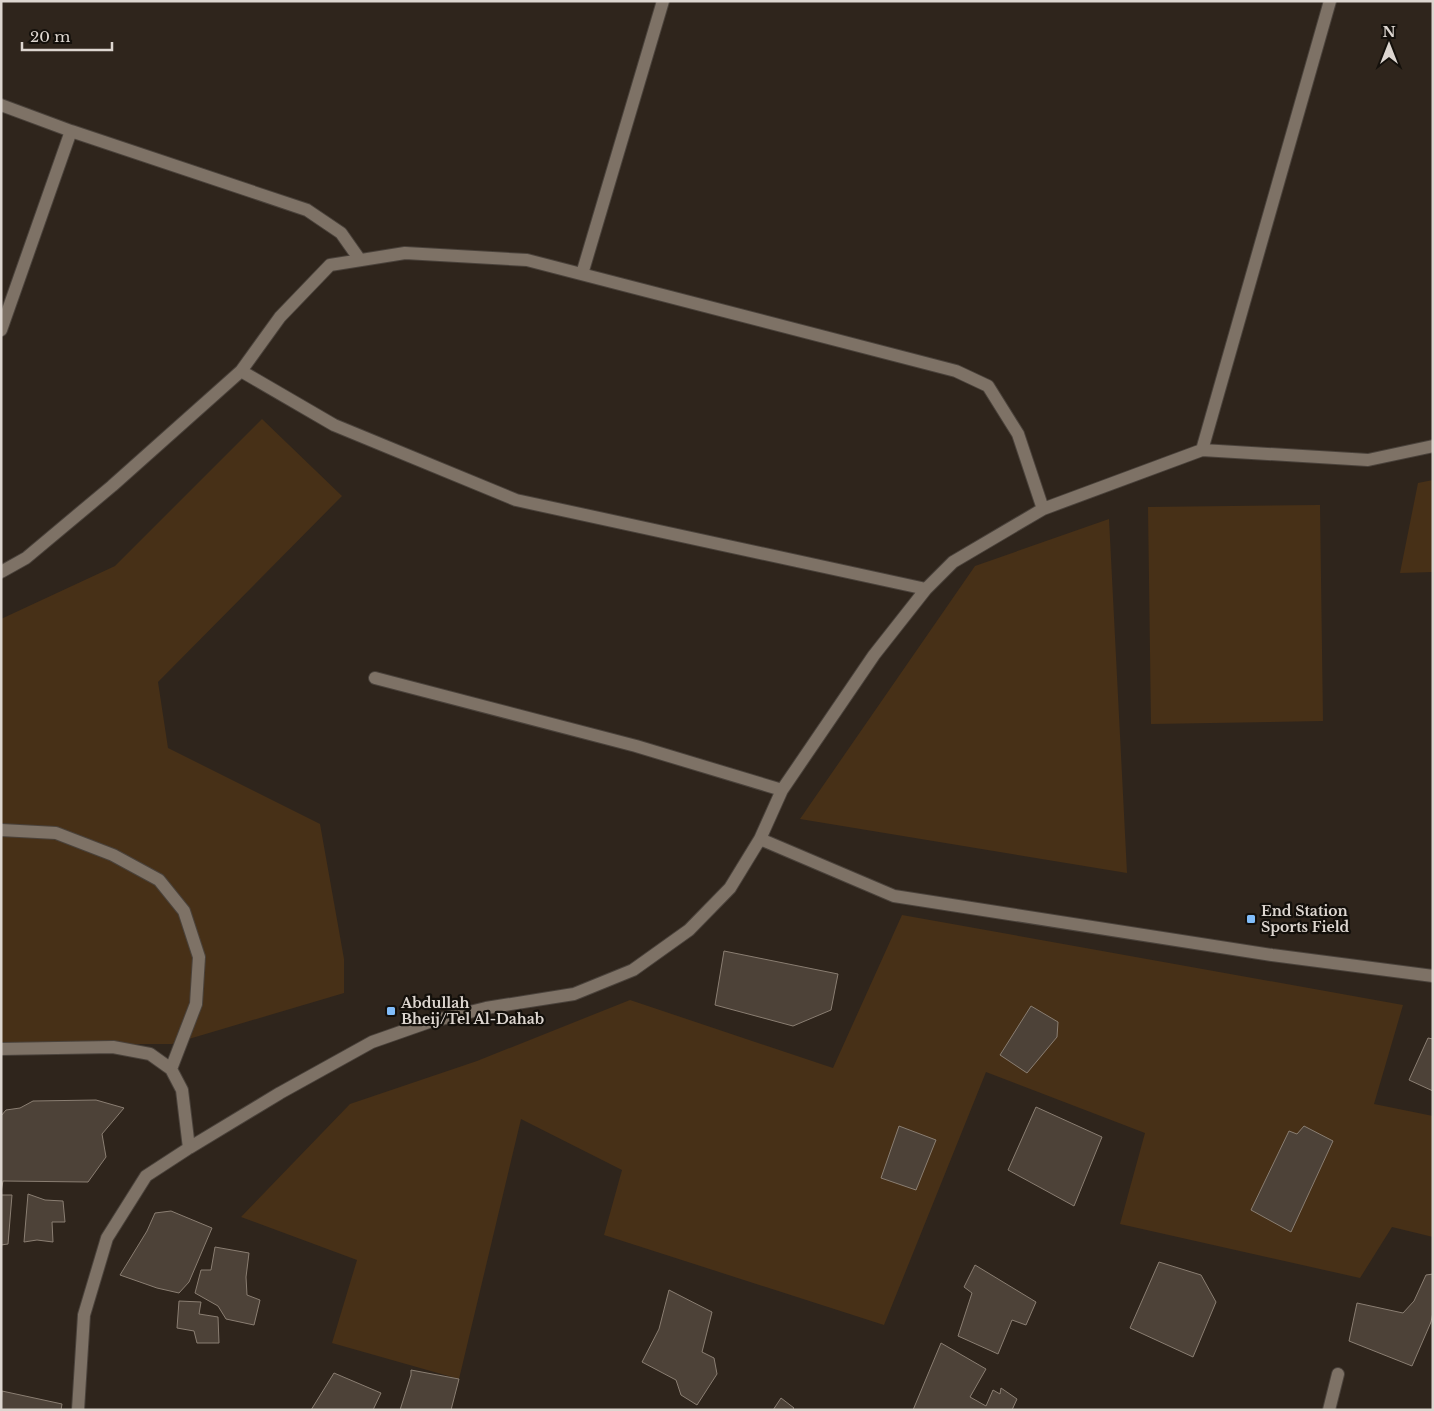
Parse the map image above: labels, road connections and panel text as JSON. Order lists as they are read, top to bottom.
{
  "places": {
    "transit": ["End Station Sports Field", "Abdullah Bheij/Tel Al-Dahab"]
  },
  "scale_bar": "20 m",
  "north": "top"
}
